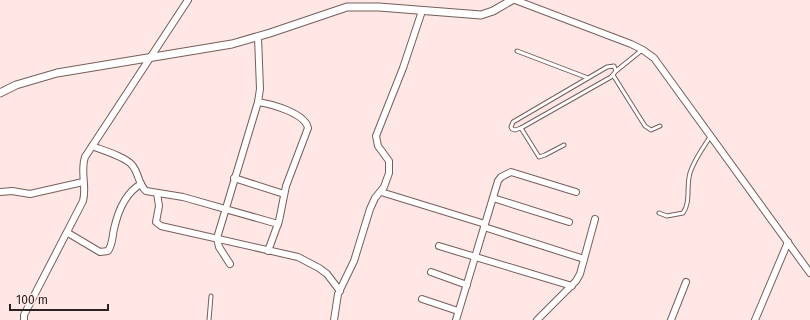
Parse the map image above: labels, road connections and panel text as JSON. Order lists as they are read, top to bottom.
{
  "scale_bar": "100 m"
}
